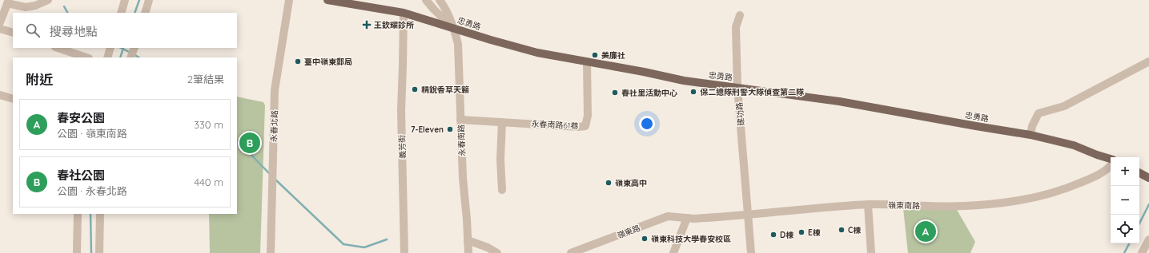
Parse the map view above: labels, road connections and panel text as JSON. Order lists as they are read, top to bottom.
{
  "streets": {
    "main road": ["忠勇路"],
    "street": [
      "建功路",
      "永春南路61巷",
      "永春北路",
      "永春南路",
      "義芳街",
      "嶺東南路",
      "嶺東路"
    ]
  },
  "crossings": [
    ["忠勇路", "建功路"],
    ["忠勇路", "永春南路61巷"],
    ["忠勇路", "永春南路"],
    ["忠勇路", "義芳街"],
    ["建功路", "嶺東南路"],
    ["永春南路61巷", "永春南路"],
    ["嶺東南路", "嶺東路"]
  ],
  "places": {
    "health": ["王欽耀診所"],
    "other": [
      "美廉社",
      "臺中嶺東郵局",
      "精銳香草天籟",
      "保二總隊刑警大隊偵查第二隊",
      "春社里活動中心",
      "7-Eleven",
      "嶺東高中",
      "C棟",
      "E棟",
      "D棟",
      "嶺東科技大學春安校區"
    ]
  },
  "page": {
    "search": "搜尋地點",
    "heading": ["附近", "2筆結果"],
    "list": [
      {
        "mark": "A",
        "name": "春安公園",
        "note": "公園 · 嶺東南路",
        "value": "330 m"
      },
      {
        "mark": "B",
        "name": "春社公園",
        "note": "公園 · 永春北路",
        "value": "440 m"
      }
    ],
    "pins": ["B", "A"],
    "map_buttons": ["+", "−"]
  }
}
